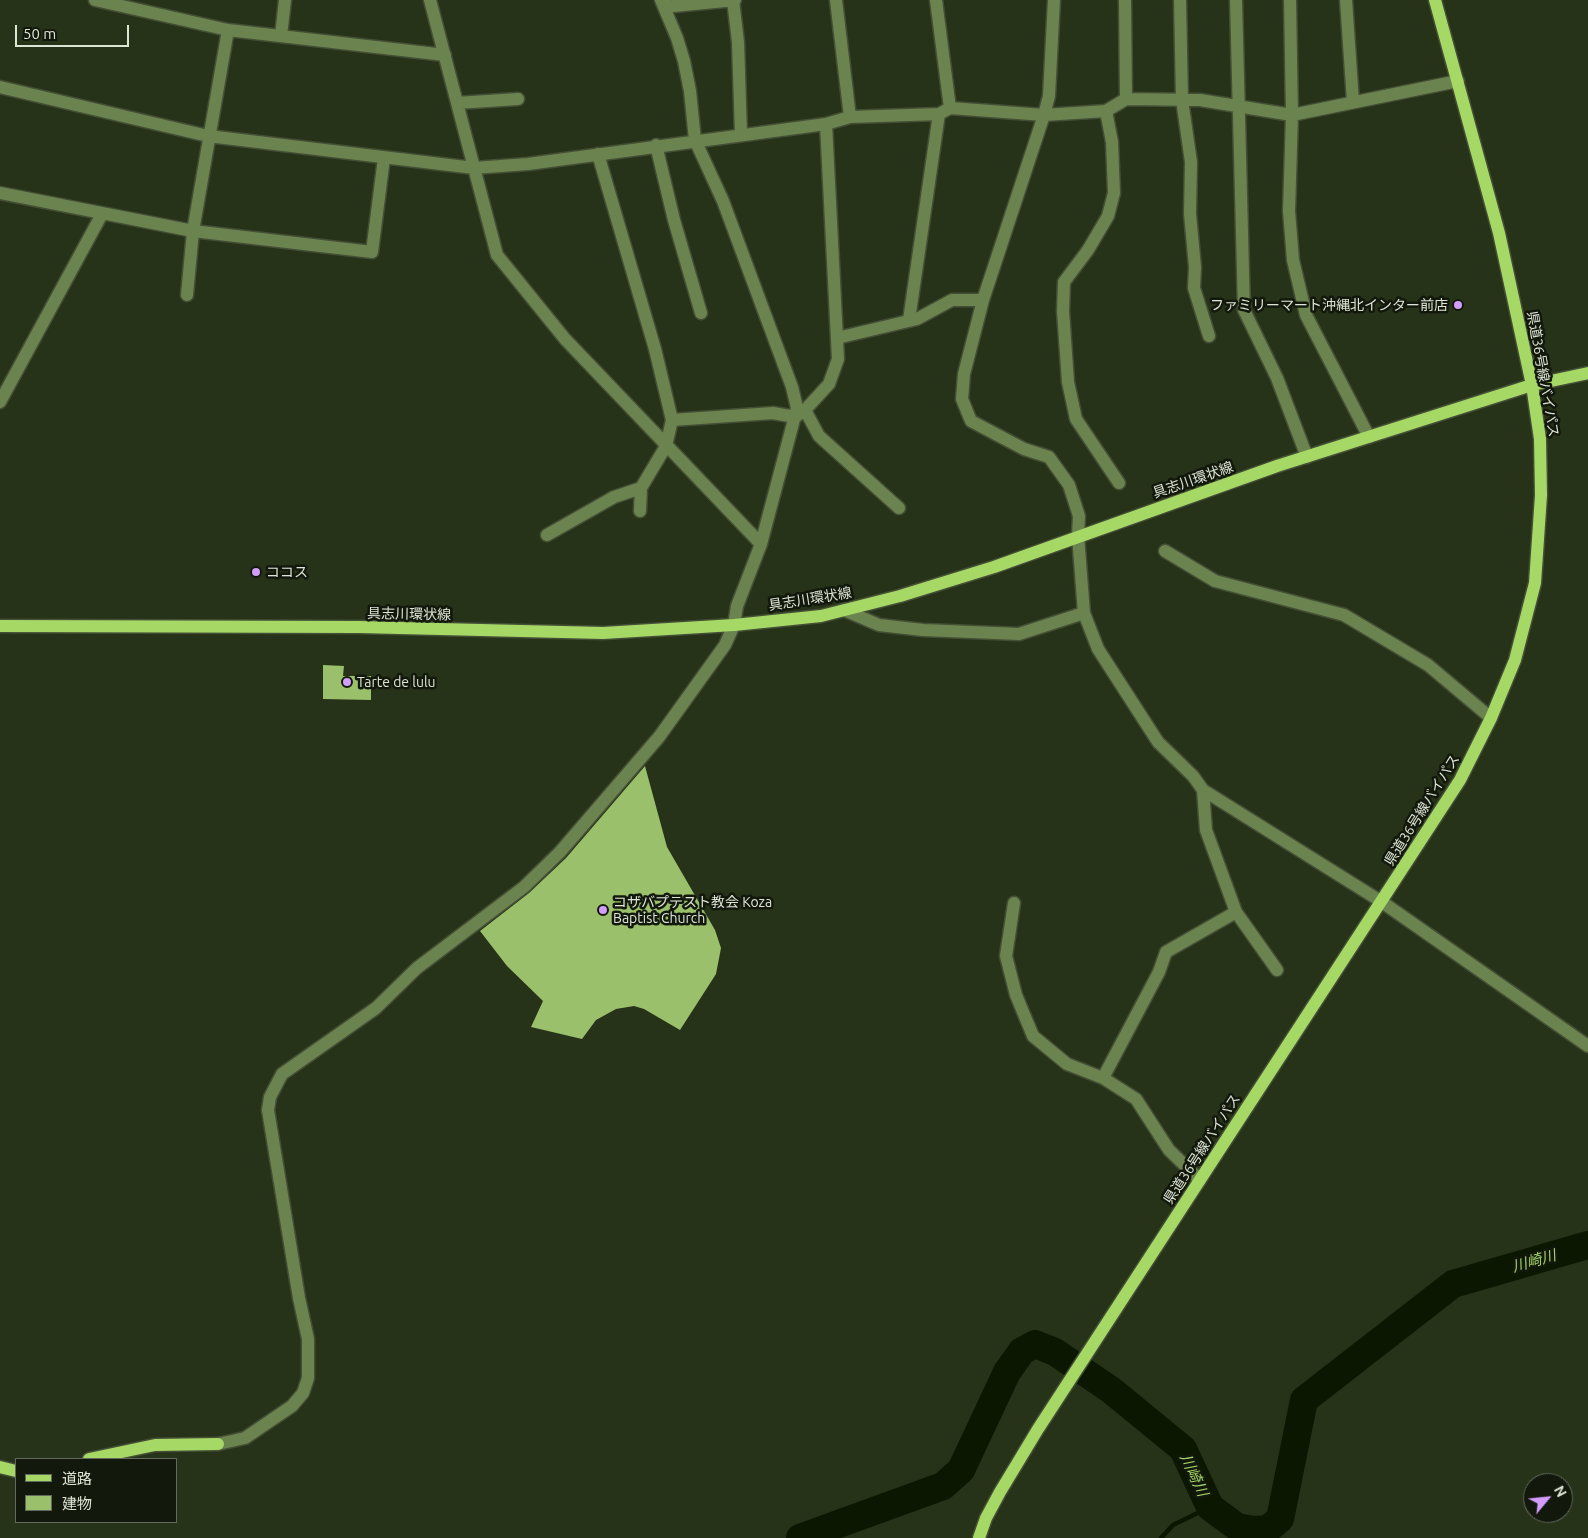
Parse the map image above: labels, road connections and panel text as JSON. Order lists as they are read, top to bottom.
{
  "streets": {
    "main road": ["県道36号線バイパス", "具志川環状線"]
  },
  "crossings": [
    ["県道36号線バイパス", "具志川環状線"]
  ],
  "water": ["川崎川"],
  "places": [
    "ファミリーマート沖縄北インター前店",
    "ココス",
    "Tarte de lulu",
    "コザバプテスト教会 Koza Baptist Church"
  ],
  "legend": ["道路", "建物"],
  "scale_bar": "50 m",
  "north": "top right"
}
